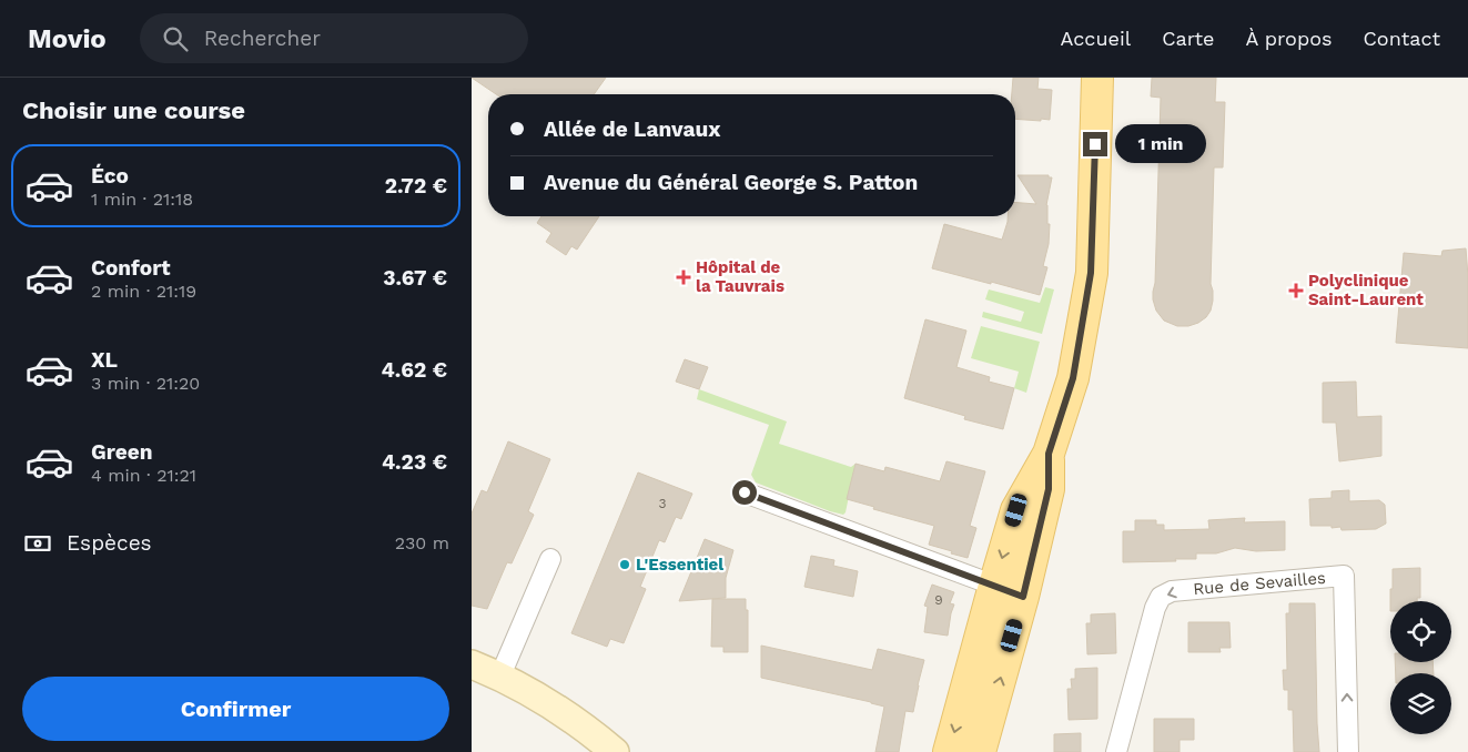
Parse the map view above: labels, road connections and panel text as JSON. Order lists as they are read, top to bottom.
{
  "streets": {
    "street": ["Rue de Sevailles"]
  },
  "places": {
    "health": ["Hôpital de la Tauvrais", "Polyclinique Saint-Laurent"],
    "other": ["L'Essentiel"]
  },
  "house_numbers": ["3", "9"],
  "page": {
    "header": "Movio",
    "search": "Rechercher",
    "nav": [
      "Accueil",
      "Carte",
      "À propos",
      "Contact"
    ],
    "heading": "Choisir une course",
    "banner": ["Allée de Lanvaux", "Avenue du Général George S. Patton"],
    "bubble": "1 min",
    "list": [
      {
        "name": "Éco",
        "note": "1 min · 21:18",
        "value": "2.72 €"
      },
      {
        "name": "Confort",
        "note": "2 min · 21:19",
        "value": "3.67 €"
      },
      {
        "name": "XL",
        "note": "3 min · 21:20",
        "value": "4.62 €"
      },
      {
        "name": "Green",
        "note": "4 min · 21:21",
        "value": "4.23 €"
      }
    ],
    "pay": ["Espèces", "230 m"],
    "buttons": "Confirmer"
  }
}
